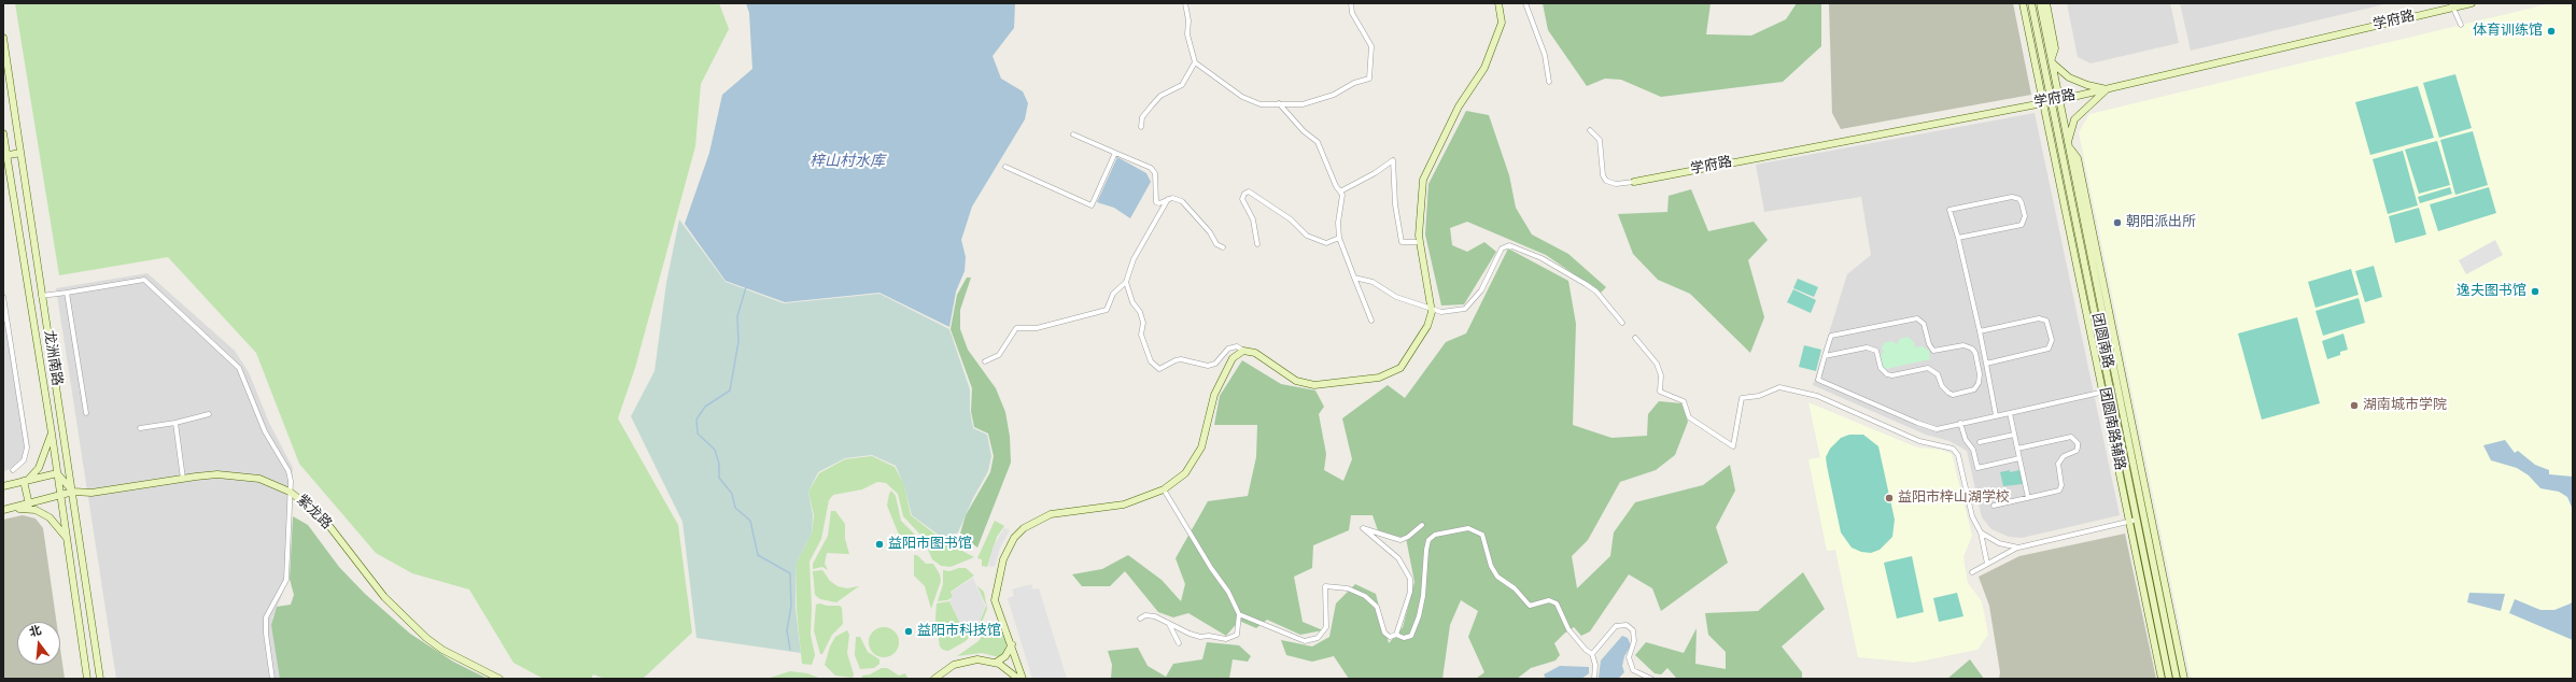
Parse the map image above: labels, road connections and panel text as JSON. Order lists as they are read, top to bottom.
{
  "streets": {
    "street": [
      "学府路",
      "团圆南路",
      "龙洲南路",
      "团圆南路辅路",
      "紫龙路"
    ]
  },
  "crossings": [
    ["学府路", "团圆南路"],
    ["学府路", "团圆南路辅路"],
    ["团圆南路", "团圆南路辅路"],
    ["龙洲南路", "紫龙路"]
  ],
  "water": ["梓山村水库"],
  "places": [
    "体育训练馆",
    "朝阳派出所",
    "逸夫图书馆",
    "湖南城市学院",
    "益阳市梓山湖学校",
    "益阳市图书馆",
    "益阳市科技馆"
  ],
  "north": "top"
}
